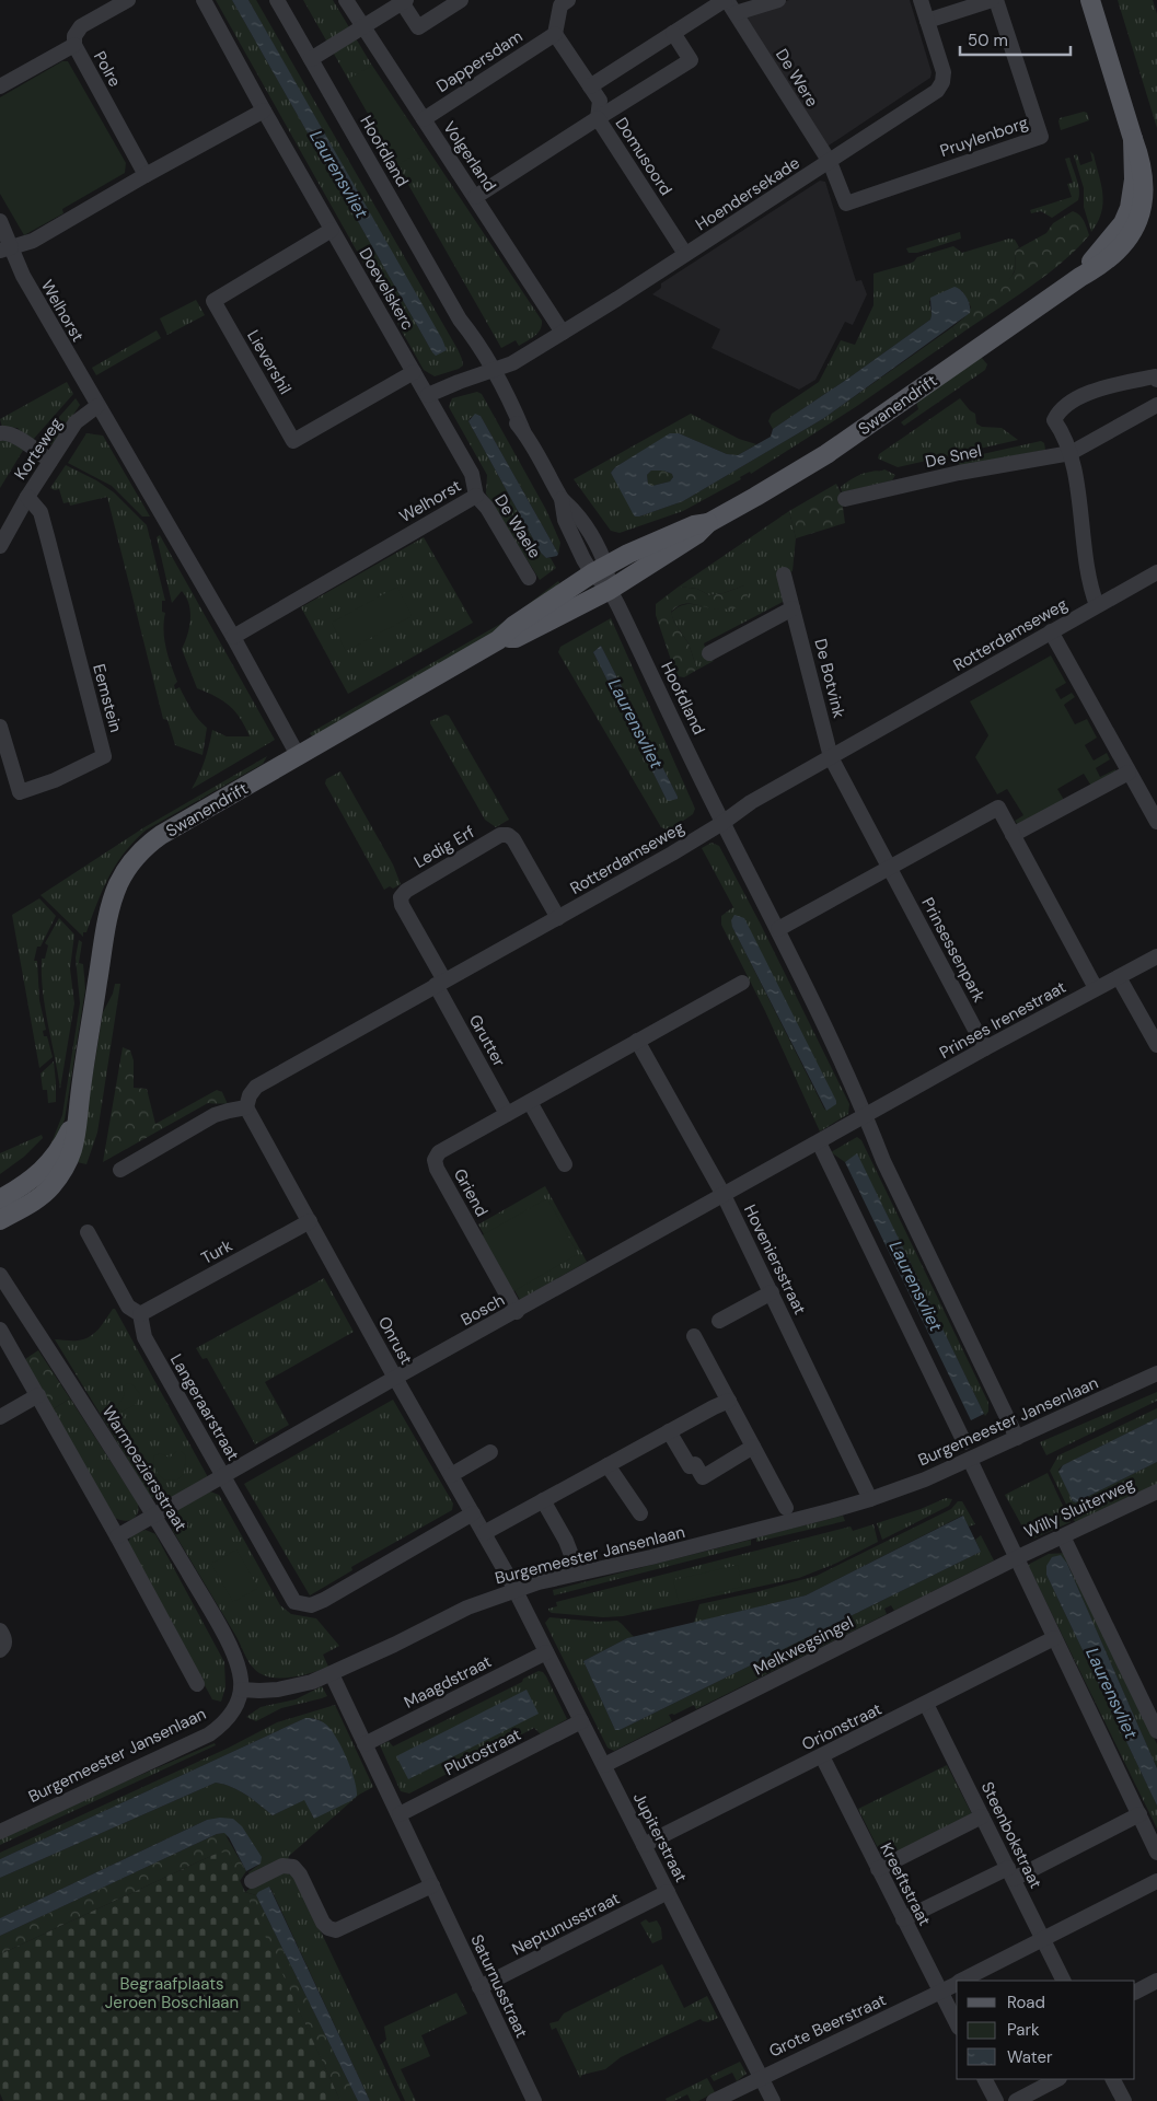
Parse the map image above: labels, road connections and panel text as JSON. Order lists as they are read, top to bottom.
{
  "streets": {
    "main road": ["Swanendrift"],
    "street": [
      "Dappersdam",
      "Polre",
      "De Were",
      "Pruylenborg",
      "Hoofdland",
      "Volgerland",
      "Domusoord",
      "Hoendersekade",
      "Doevelskerc",
      "Welhorst",
      "Lievershil",
      "Korteweg",
      "De Snel",
      "De Waele",
      "Rotterdamseweg",
      "De Botvink",
      "Eemstein",
      "Ledig Erf",
      "Prinsessenpark",
      "Prinses Irenestraat",
      "Grutter",
      "Griend",
      "Turk",
      "Hoveniersstraat",
      "Bosch",
      "Onrust",
      "Langeraarstraat",
      "Burgemeester Jansenlaan",
      "Warmoeziersstraat",
      "Willy Sluiterweg",
      "Melkwegsingel",
      "Maagdstraat",
      "Orionstraat",
      "Plutostraat",
      "Steenbokstraat",
      "Jupiterstraat",
      "Kreeftstraat",
      "Neptunusstraat",
      "Saturnusstraat",
      "Grote Beerstraat"
    ]
  },
  "crossings": [
    ["Dappersdam", "Volgerland"],
    ["De Were", "Pruylenborg"],
    ["De Were", "Hoendersekade"],
    ["Pruylenborg", "Hoendersekade"],
    ["Hoofdland", "Hoendersekade"],
    ["Hoofdland", "Swanendrift"],
    ["Hoofdland", "Rotterdamseweg"],
    ["Volgerland", "Domusoord"],
    ["Volgerland", "Hoendersekade"],
    ["Domusoord", "Hoendersekade"],
    ["Doevelskerc", "Welhorst"],
    ["Doevelskerc", "Lievershil"],
    ["Doevelskerc", "De Waele"],
    ["Welhorst", "Swanendrift"],
    ["Welhorst", "Korteweg"],
    ["Welhorst", "De Waele"],
    ["Korteweg", "Eemstein"],
    ["Rotterdamseweg", "De Botvink"],
    ["Rotterdamseweg", "Ledig Erf"],
    ["Rotterdamseweg", "Prinsessenpark"],
    ["Rotterdamseweg", "Grutter"],
    ["Rotterdamseweg", "Onrust"],
    ["De Botvink", "Prinsessenpark"],
    ["Ledig Erf", "Grutter"],
    ["Prinsessenpark", "Prinses Irenestraat"],
    ["Prinses Irenestraat", "Bosch"],
    ["Grutter", "Griend"],
    ["Griend", "Hoveniersstraat"],
    ["Griend", "Bosch"],
    ["Turk", "Onrust"],
    ["Turk", "Langeraarstraat"],
    ["Hoveniersstraat", "Bosch"],
    ["Hoveniersstraat", "Burgemeester Jansenlaan"],
    ["Bosch", "Onrust"],
    ["Bosch", "Langeraarstraat"],
    ["Bosch", "Warmoeziersstraat"],
    ["Onrust", "Langeraarstraat"],
    ["Onrust", "Burgemeester Jansenlaan"],
    ["Onrust", "Jupiterstraat"],
    ["Burgemeester Jansenlaan", "Warmoeziersstraat"],
    ["Burgemeester Jansenlaan", "Jupiterstraat"],
    ["Burgemeester Jansenlaan", "Saturnusstraat"],
    ["Willy Sluiterweg", "Melkwegsingel"],
    ["Melkwegsingel", "Jupiterstraat"],
    ["Maagdstraat", "Jupiterstraat"],
    ["Maagdstraat", "Saturnusstraat"],
    ["Orionstraat", "Steenbokstraat"],
    ["Orionstraat", "Jupiterstraat"],
    ["Orionstraat", "Kreeftstraat"],
    ["Plutostraat", "Jupiterstraat"],
    ["Plutostraat", "Saturnusstraat"],
    ["Steenbokstraat", "Grote Beerstraat"],
    ["Jupiterstraat", "Neptunusstraat"],
    ["Jupiterstraat", "Grote Beerstraat"],
    ["Kreeftstraat", "Grote Beerstraat"],
    ["Neptunusstraat", "Saturnusstraat"]
  ],
  "water": ["Laurensvliet"],
  "parks": ["Begraafplaats Jeroen Boschlaan"],
  "legend": ["Road", "Park", "Water"],
  "scale_bar": "50 m"
}
